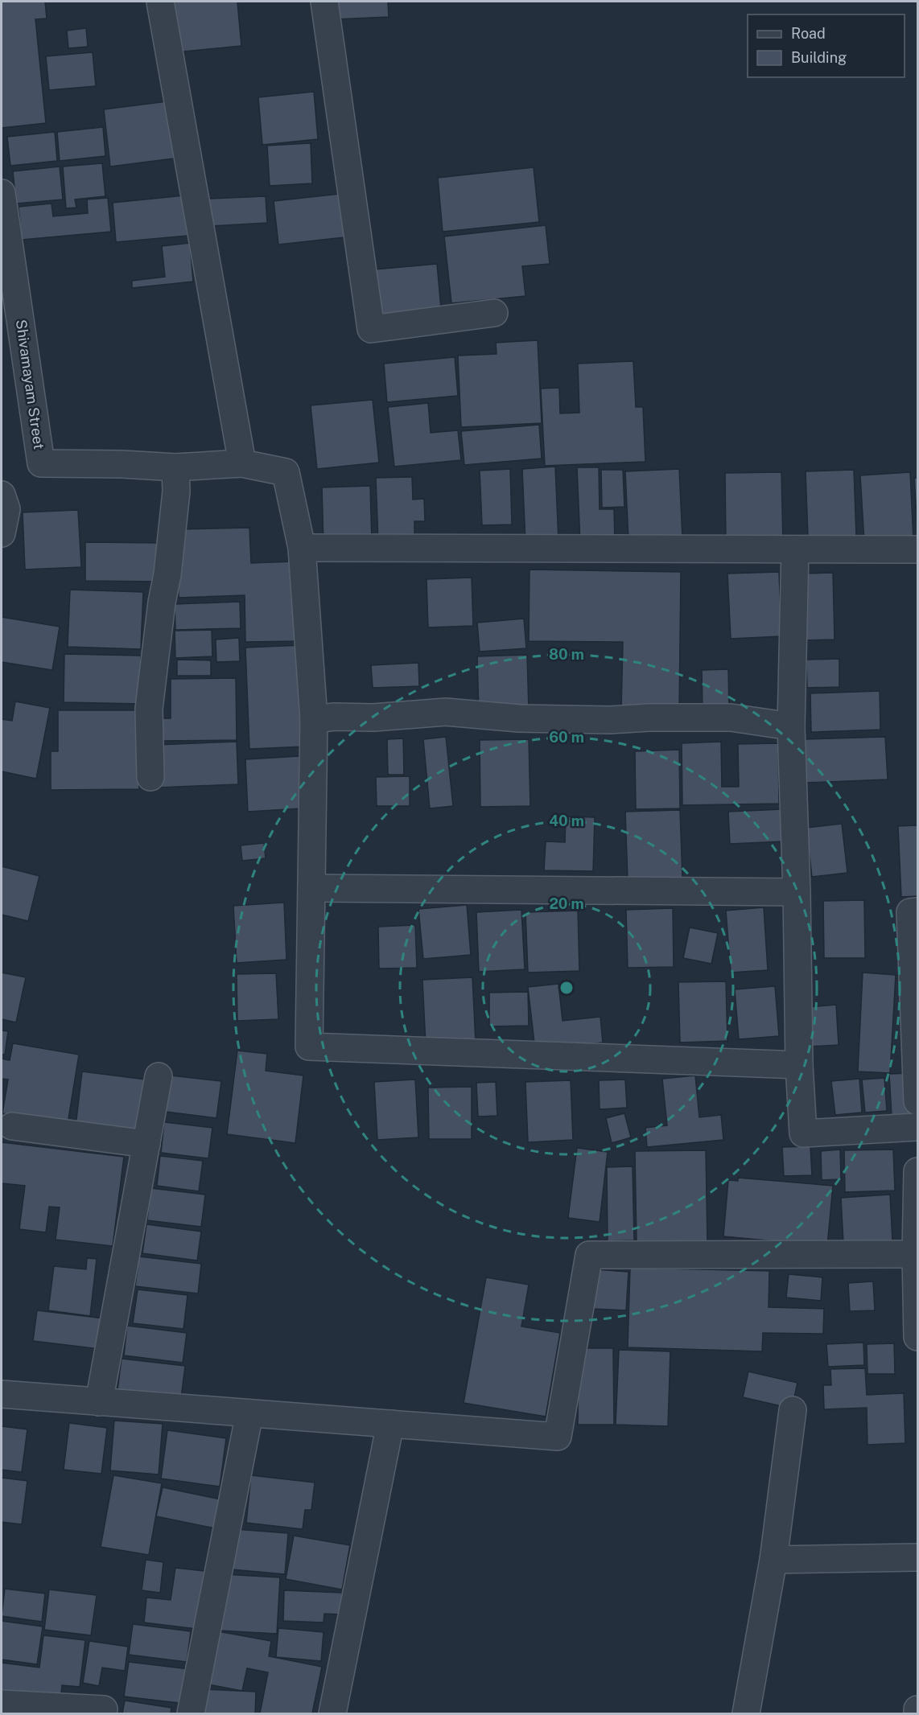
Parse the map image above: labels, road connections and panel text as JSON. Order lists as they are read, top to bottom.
{
  "streets": {
    "street": ["Shivamayam Street"]
  },
  "legend": ["Road", "Building"],
  "rings": [
    "80 m",
    "60 m",
    "40 m",
    "20 m"
  ]
}
